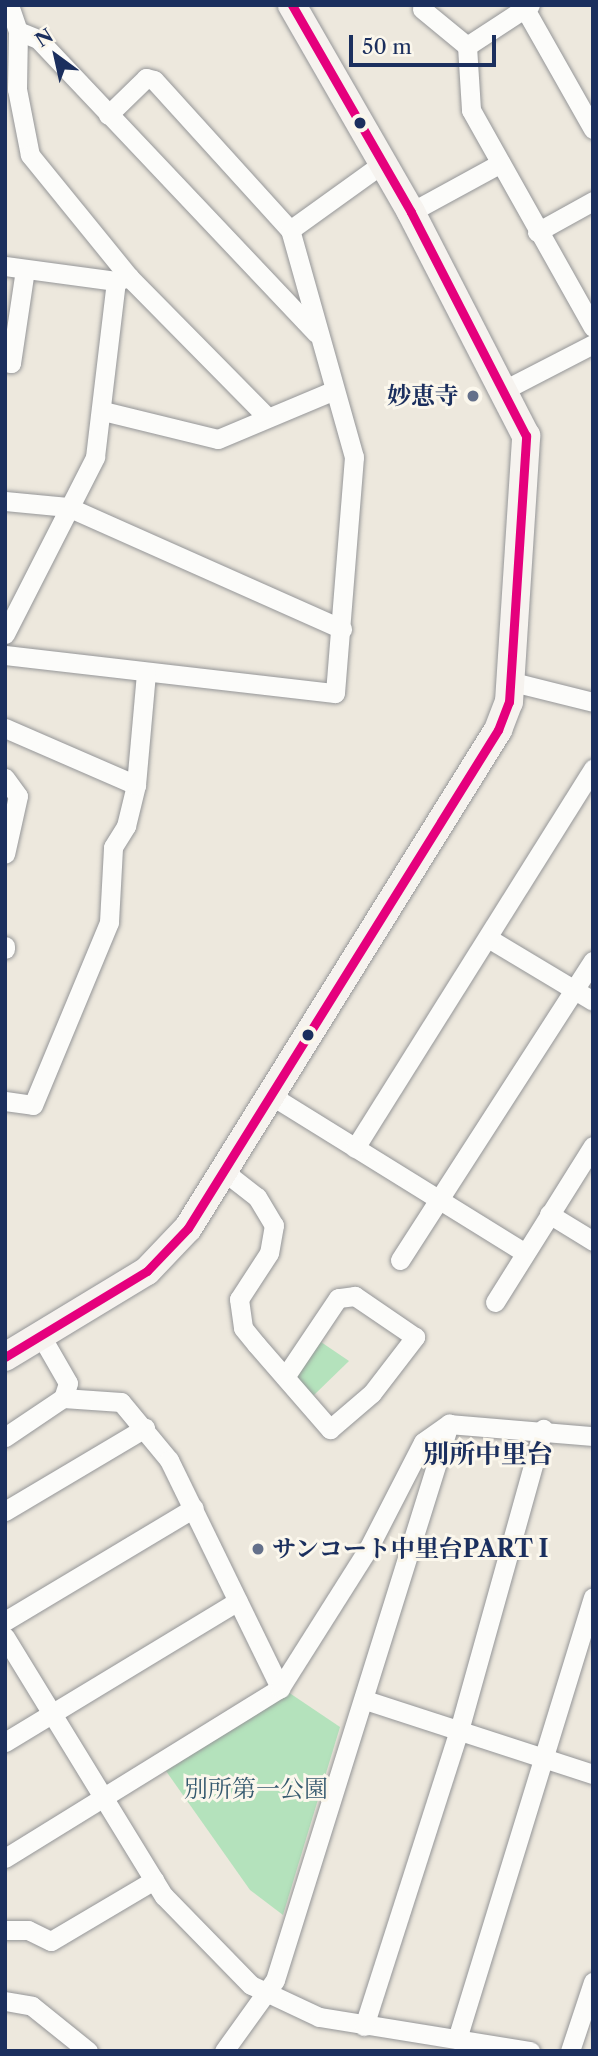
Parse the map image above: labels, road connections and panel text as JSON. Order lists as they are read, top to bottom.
{
  "districts": ["別所中里台"],
  "parks": ["別所第一公園"],
  "places": ["妙恵寺", "サンコート中里台PART I"],
  "scale_bar": "50 m",
  "north": "top left"
}
